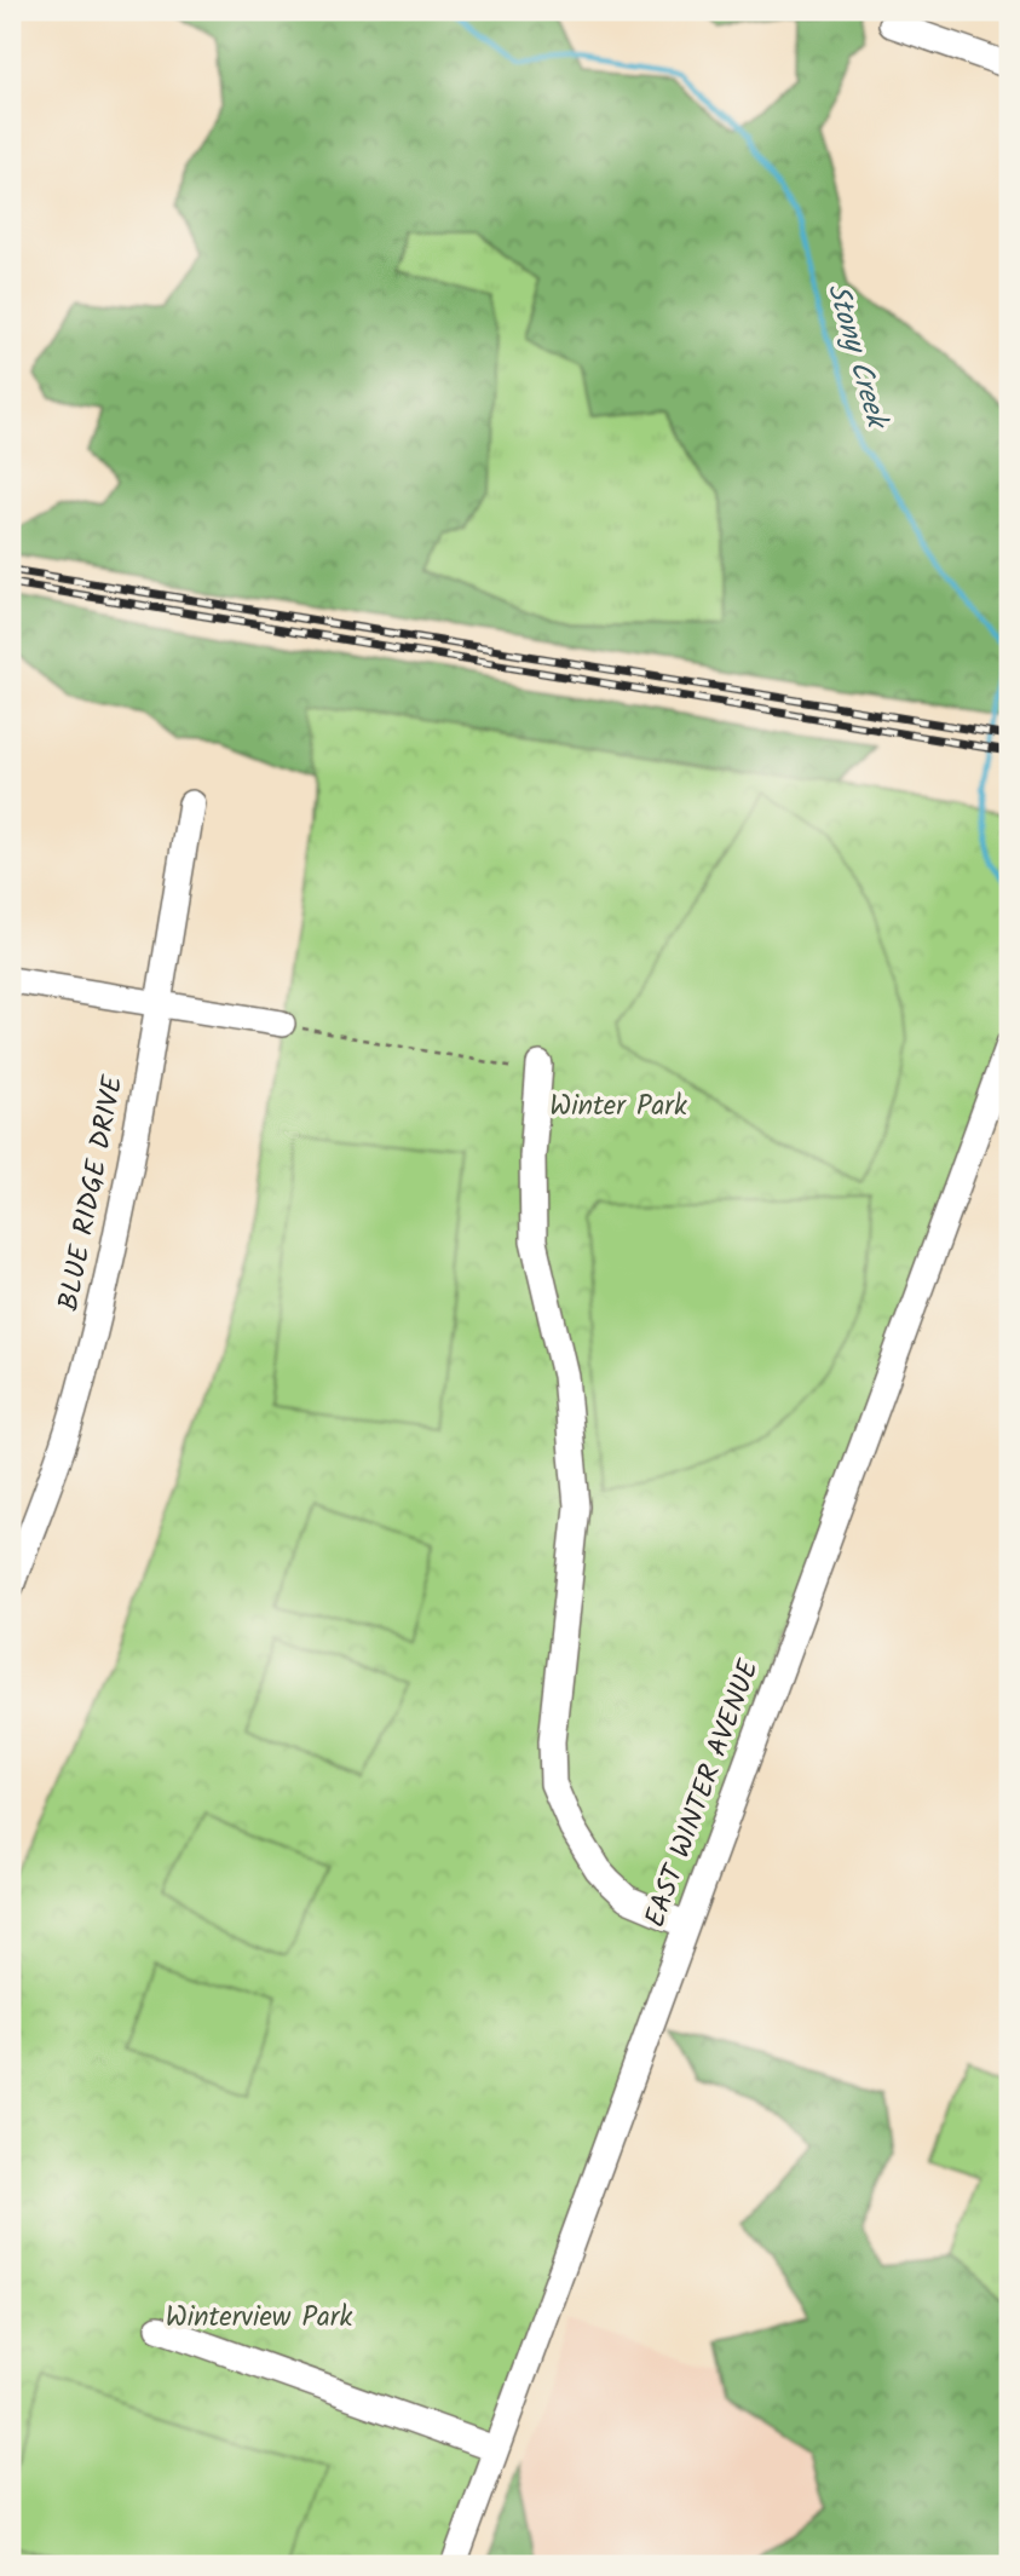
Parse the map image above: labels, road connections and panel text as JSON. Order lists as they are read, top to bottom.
{
  "streets": {
    "street": ["BLUE RIDGE DRIVE", "EAST WINTER AVENUE"]
  },
  "water": ["Stony Creek"],
  "parks": ["Winter Park", "Winterview Park"]
}
